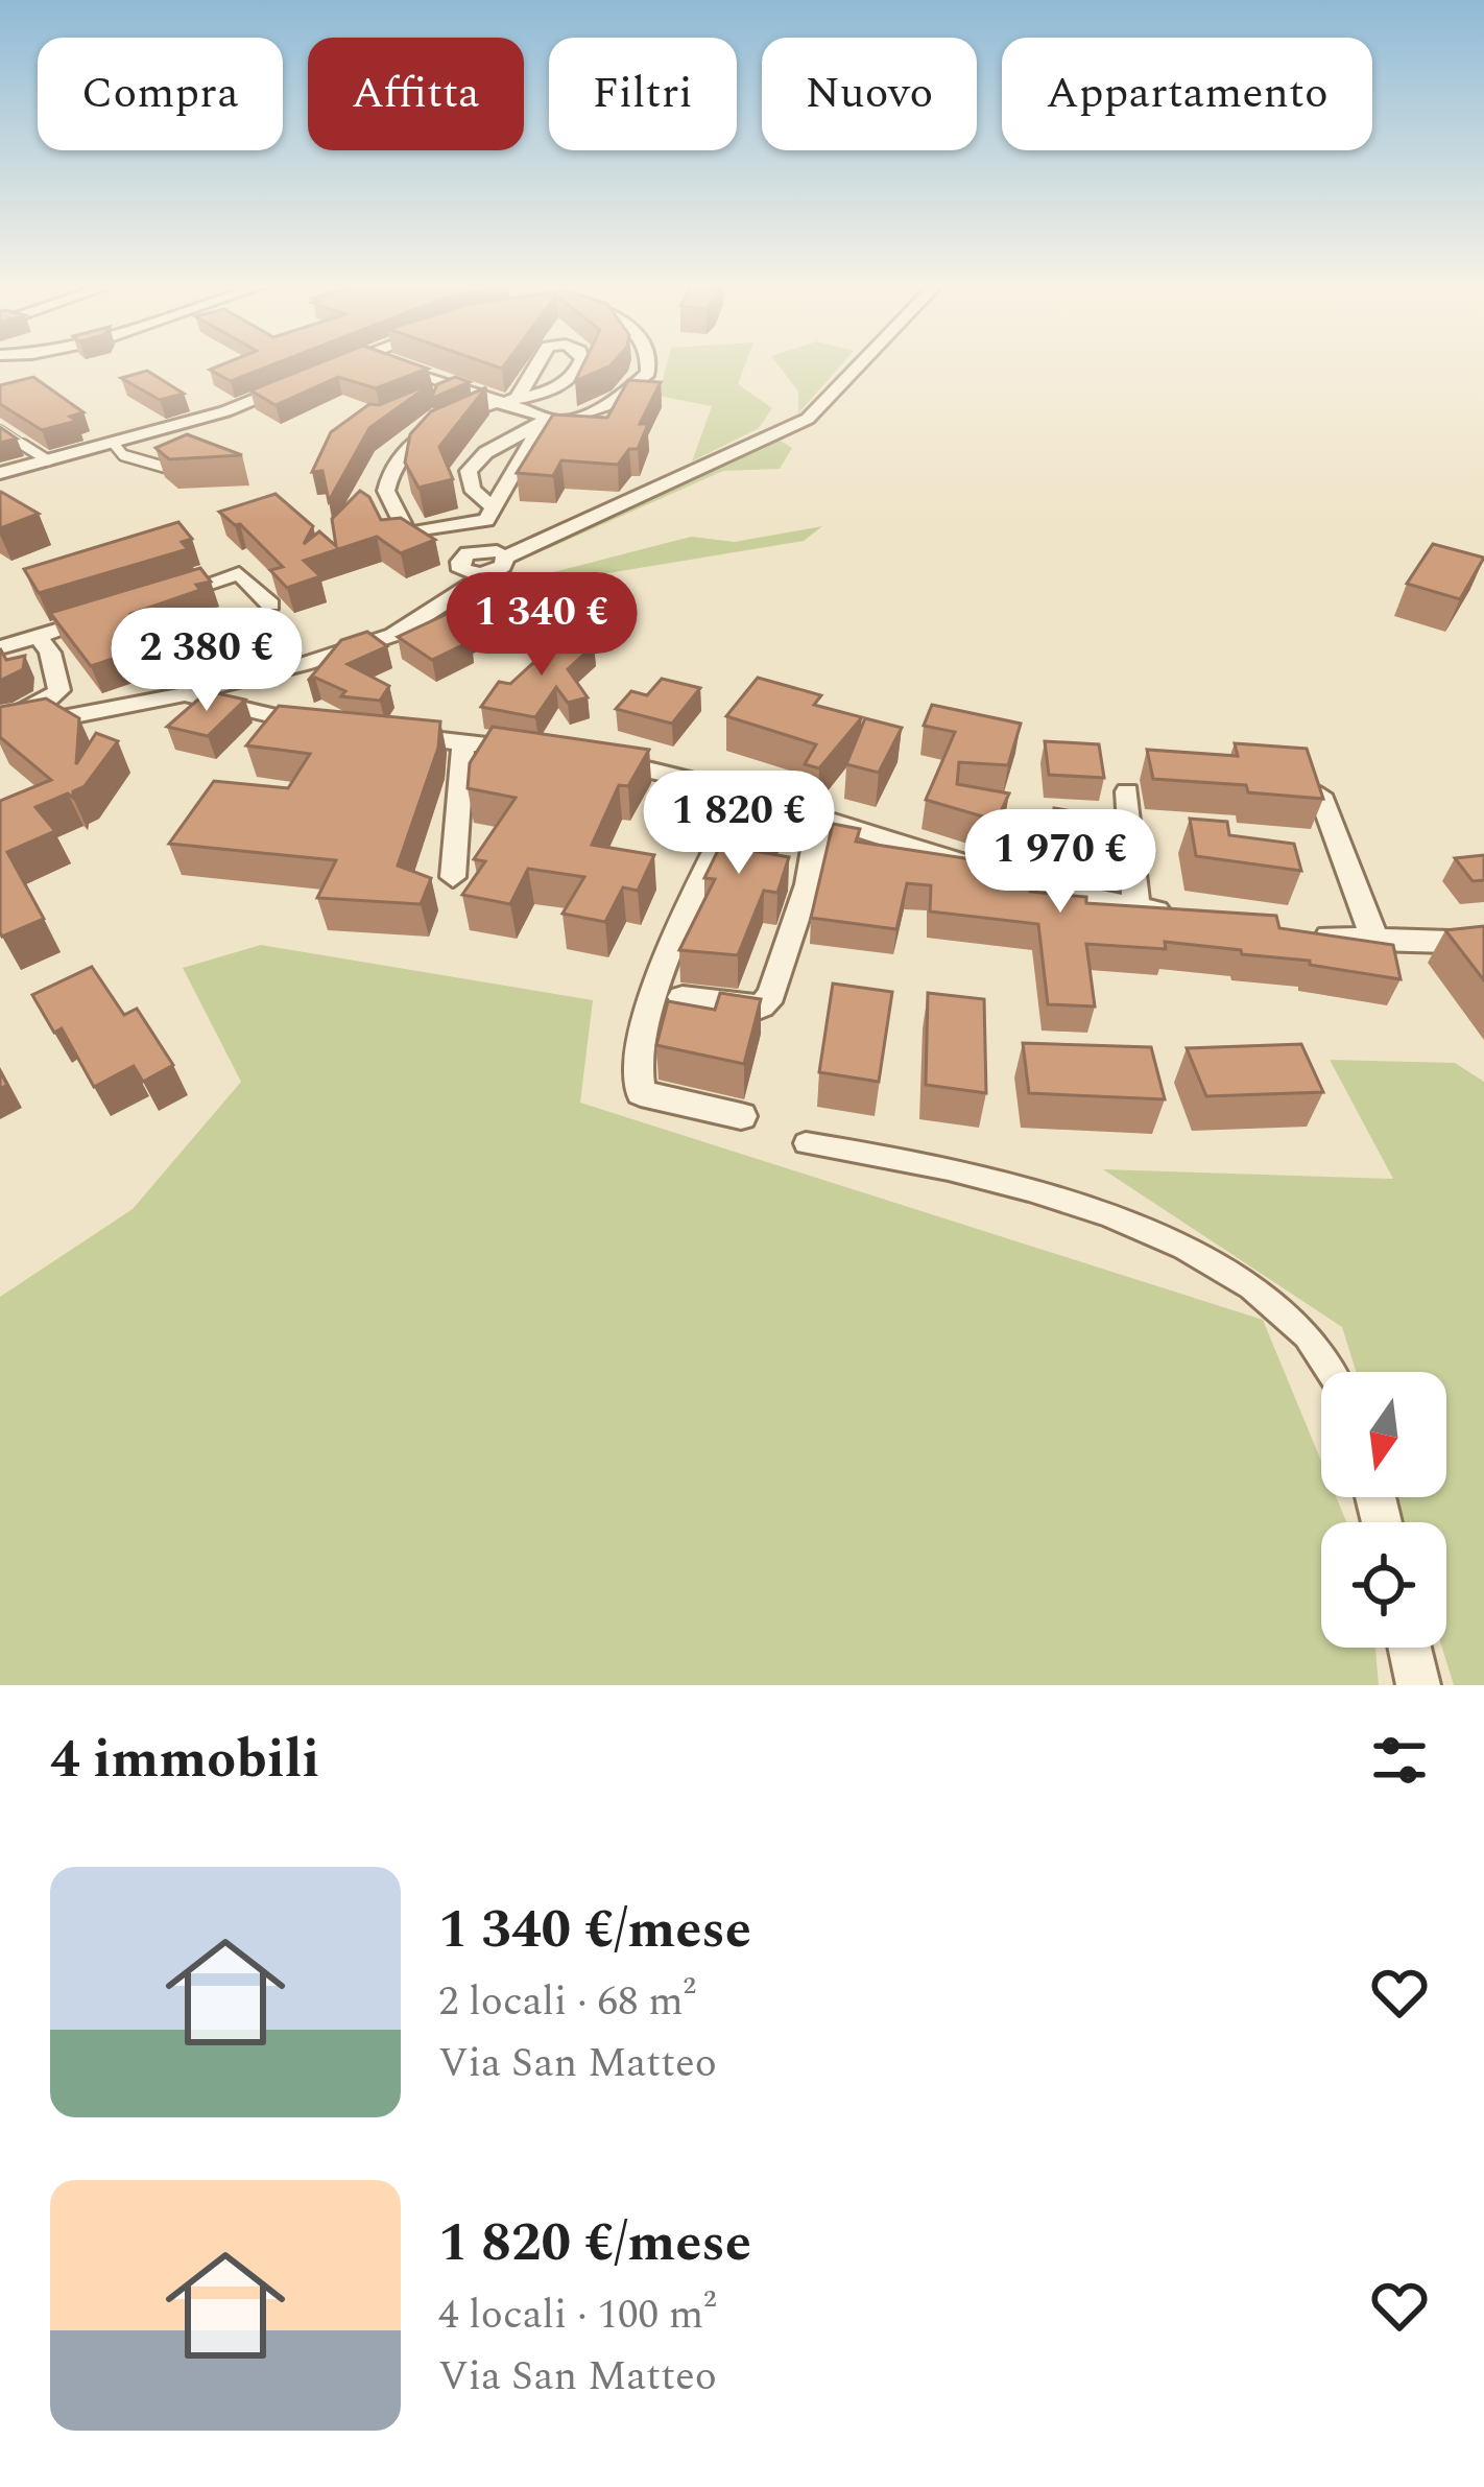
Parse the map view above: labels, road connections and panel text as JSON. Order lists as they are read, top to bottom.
{
  "north": "bottom",
  "page": {
    "chip": [
      "Compra",
      "Affitta",
      "Filtri",
      "Nuovo",
      "Appartamento"
    ],
    "price": [
      "1 340 €",
      "2 380 €",
      "1 820 €",
      "1 970 €"
    ],
    "heading": "4 immobili",
    "list": [
      {
        "name": "1 340 €/mese",
        "note": "2 locali · 68 m² · Via San Matteo"
      },
      {
        "name": "1 820 €/mese",
        "note": "4 locali · 100 m² · Via San Matteo"
      }
    ]
  }
}
